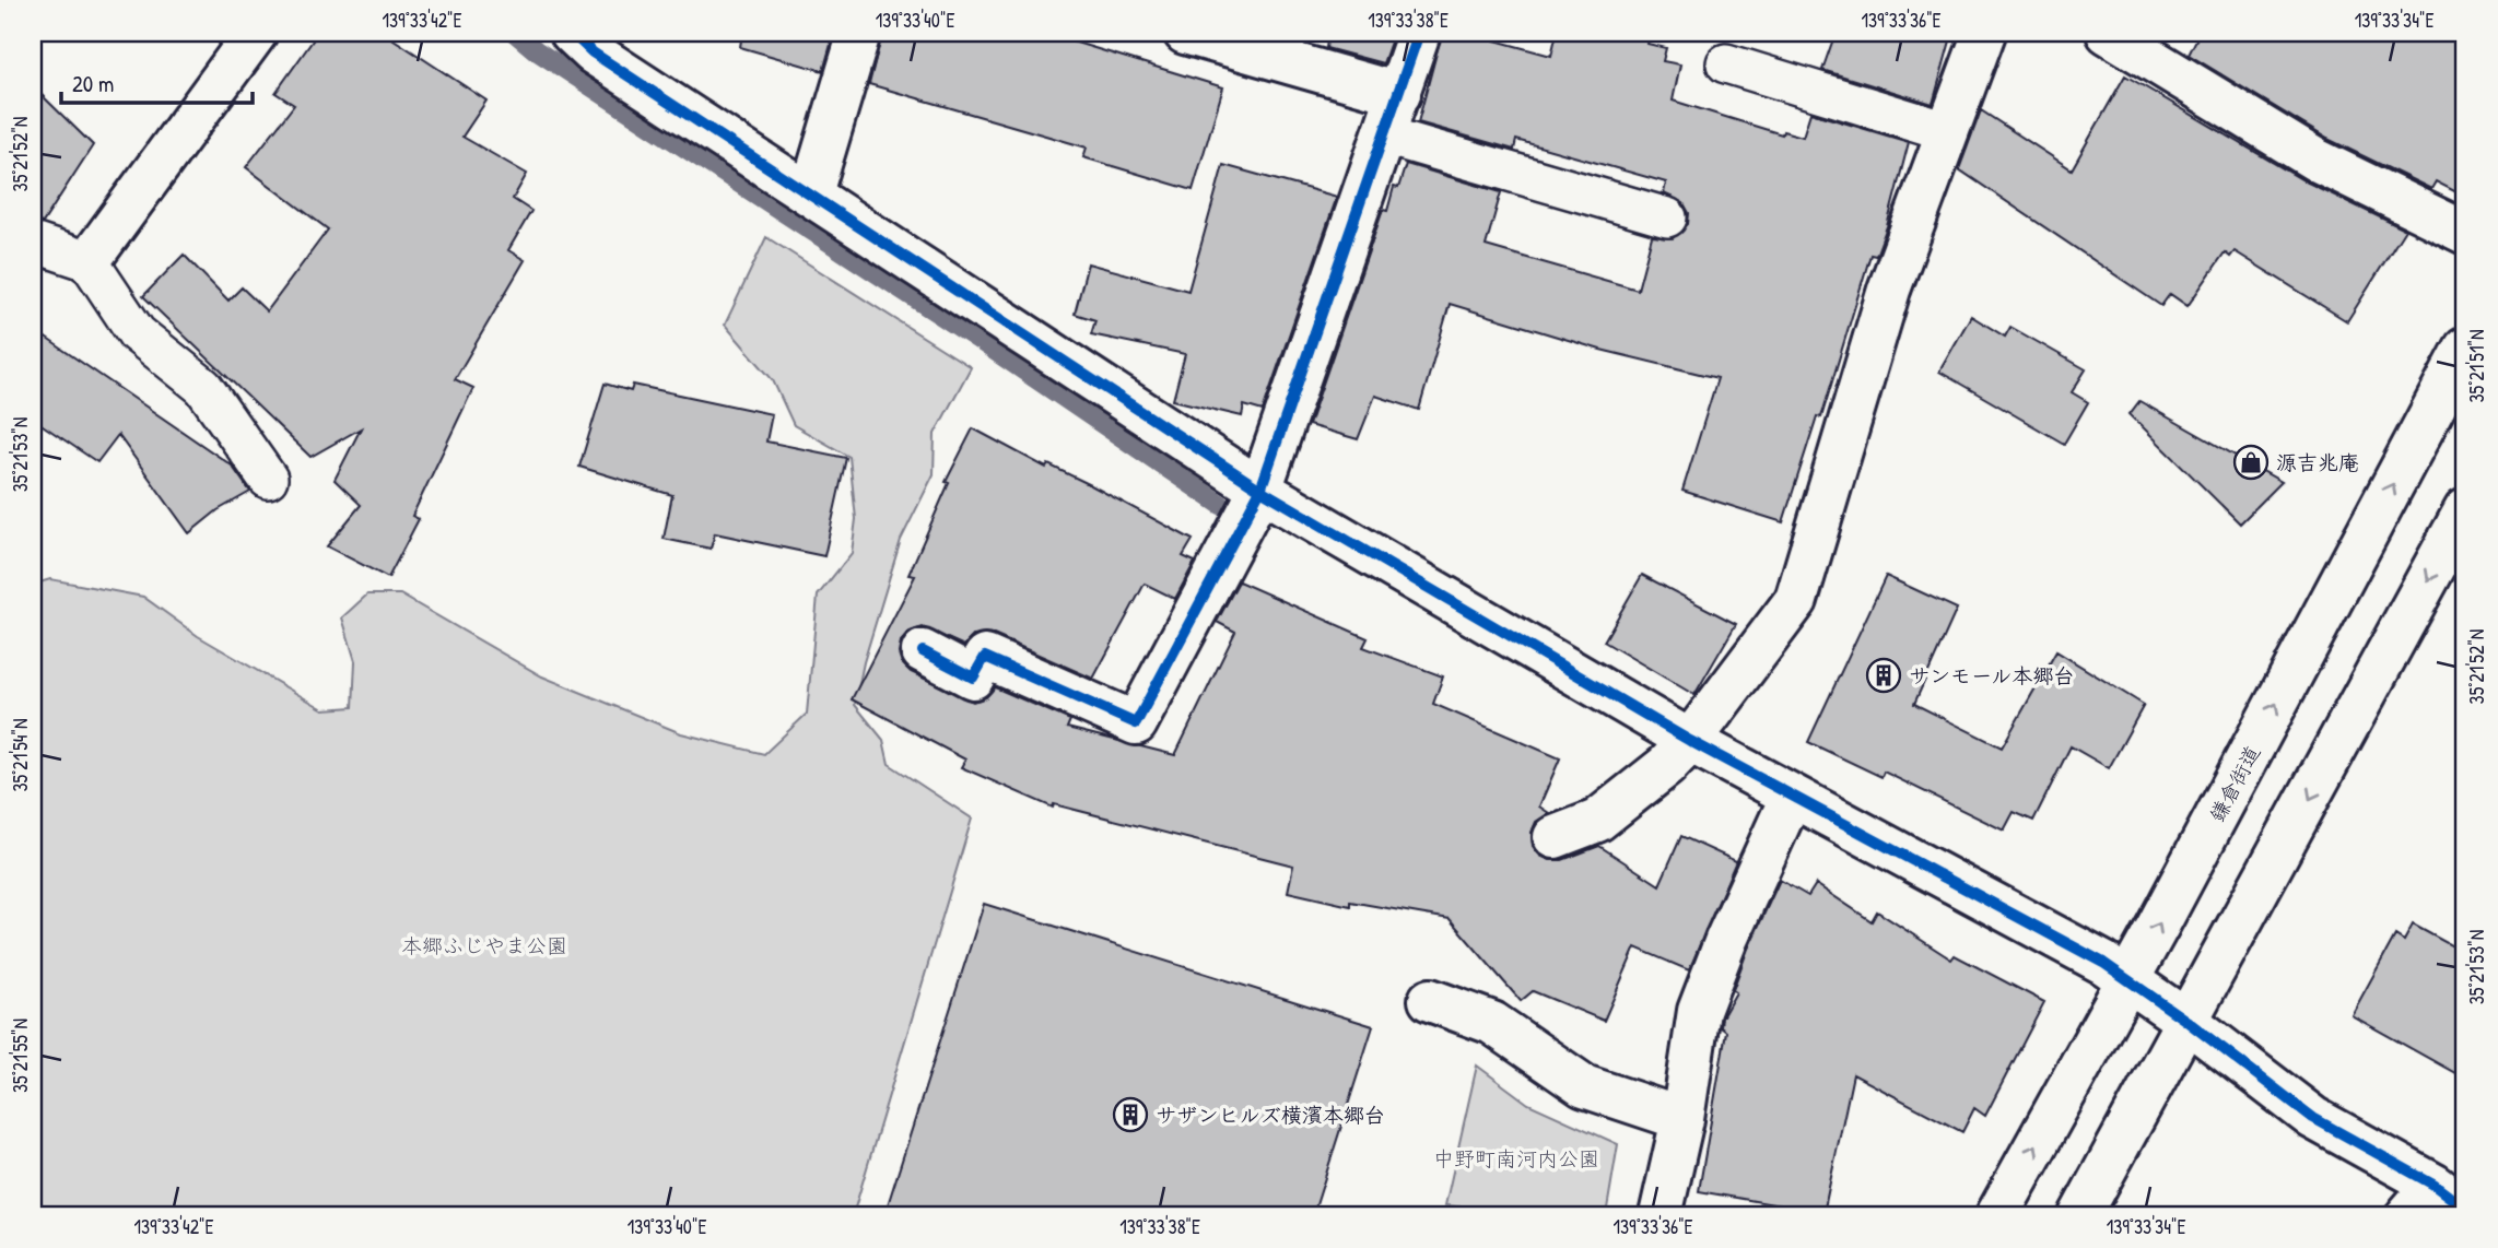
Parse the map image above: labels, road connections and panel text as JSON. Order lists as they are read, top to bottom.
{
  "streets": {
    "street": ["鎌倉街道"]
  },
  "parks": ["本郷ふじやま公園", "中野町南河内公園"],
  "places": {
    "shop": ["源吉兆庵"],
    "building": ["サンモール本郷台", "サザンヒルズ横濱本郷台"]
  },
  "scale_bar": "20 m",
  "coordinates": [
    "139°33'42\"E",
    "139°33'40\"E",
    "139°33'38\"E",
    "139°33'36\"E",
    "139°33'34\"E",
    "35°21'52\"N",
    "35°21'51\"N",
    "35°21'53\"N",
    "35°21'54\"N",
    "35°21'55\"N"
  ]
}
